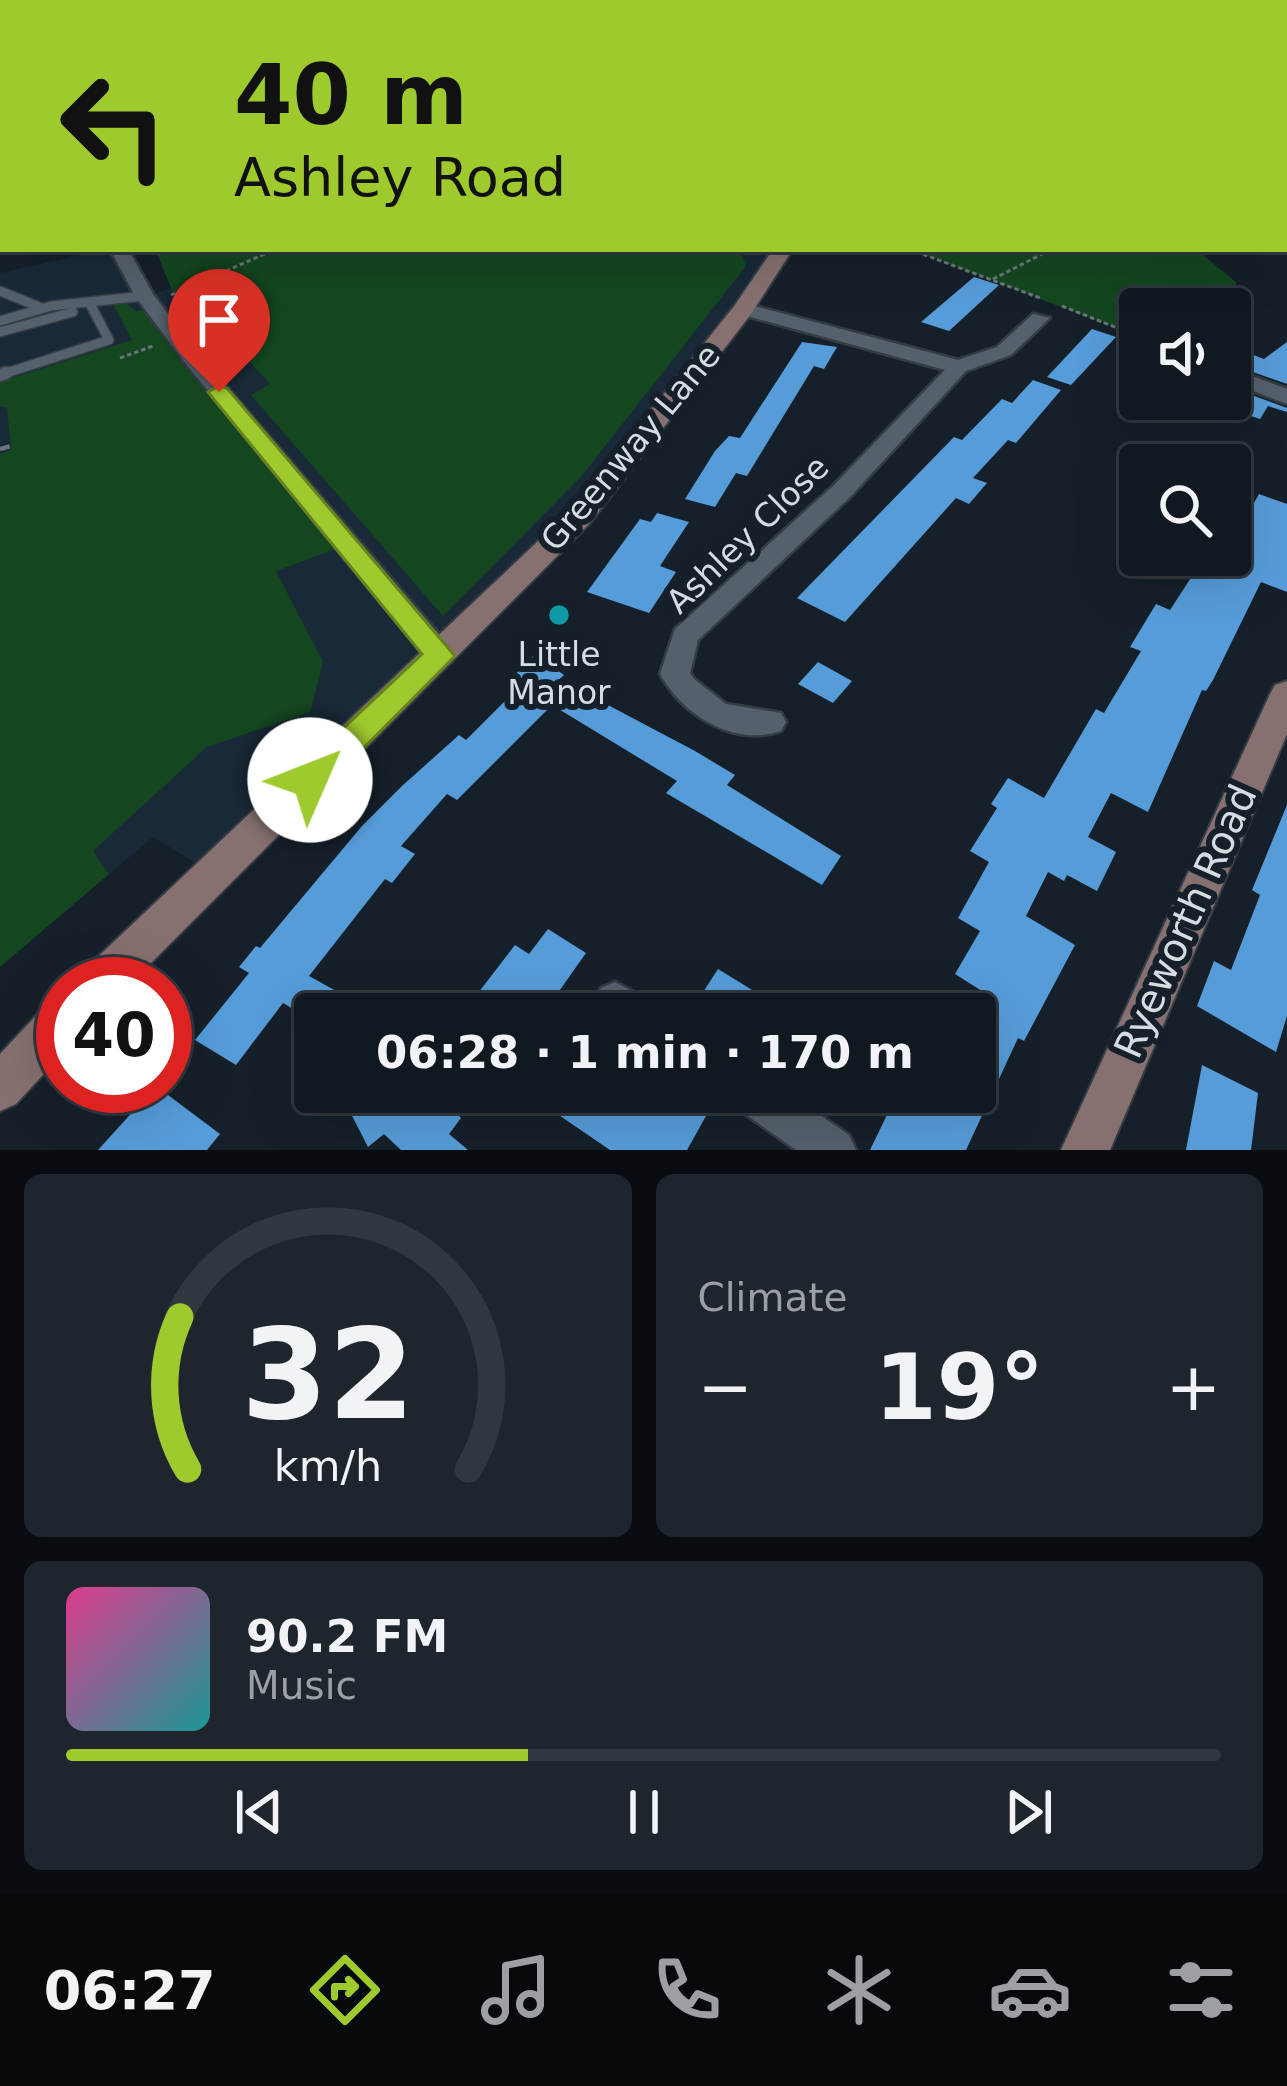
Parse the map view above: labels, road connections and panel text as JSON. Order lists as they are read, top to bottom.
{
  "streets": {
    "street": ["Greenway Lane", "Ashley Close", "Ryeworth Road"]
  },
  "places": ["Little Manor"],
  "page": {
    "turn": ["40 m", "Ashley Road"],
    "limit": "40",
    "trip": "06:28 · 1 min · 170 m",
    "tile": "Climate",
    "heat": ["−", "19°", "+"],
    "song": ["90.2 FM", "Music"],
    "tabs": "06:27",
    "gauge": ["32", "km/h"]
  }
}
